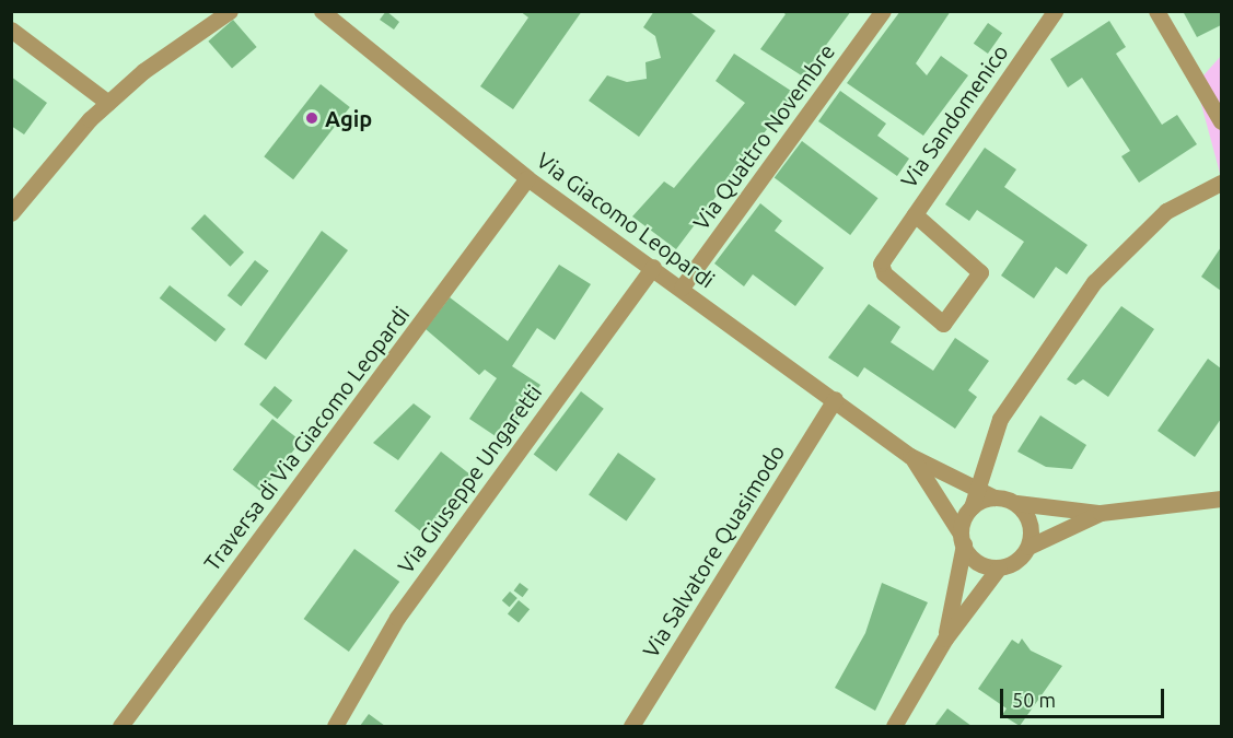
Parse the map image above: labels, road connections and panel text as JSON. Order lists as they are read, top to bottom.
{
  "streets": {
    "street": [
      "Via Sandomenico",
      "Via Quattro Novembre",
      "Via Giacomo Leopardi",
      "Traversa di Via Giacomo Leopardi",
      "Via Giuseppe Ungaretti",
      "Via Salvatore Quasimodo"
    ]
  },
  "crossings": [
    ["Via Quattro Novembre", "Via Giacomo Leopardi"],
    ["Via Giacomo Leopardi", "Traversa di Via Giacomo Leopardi"],
    ["Via Giacomo Leopardi", "Via Giuseppe Ungaretti"],
    ["Via Giacomo Leopardi", "Via Salvatore Quasimodo"]
  ],
  "places": ["Agip"],
  "scale_bar": "50 m"
}
